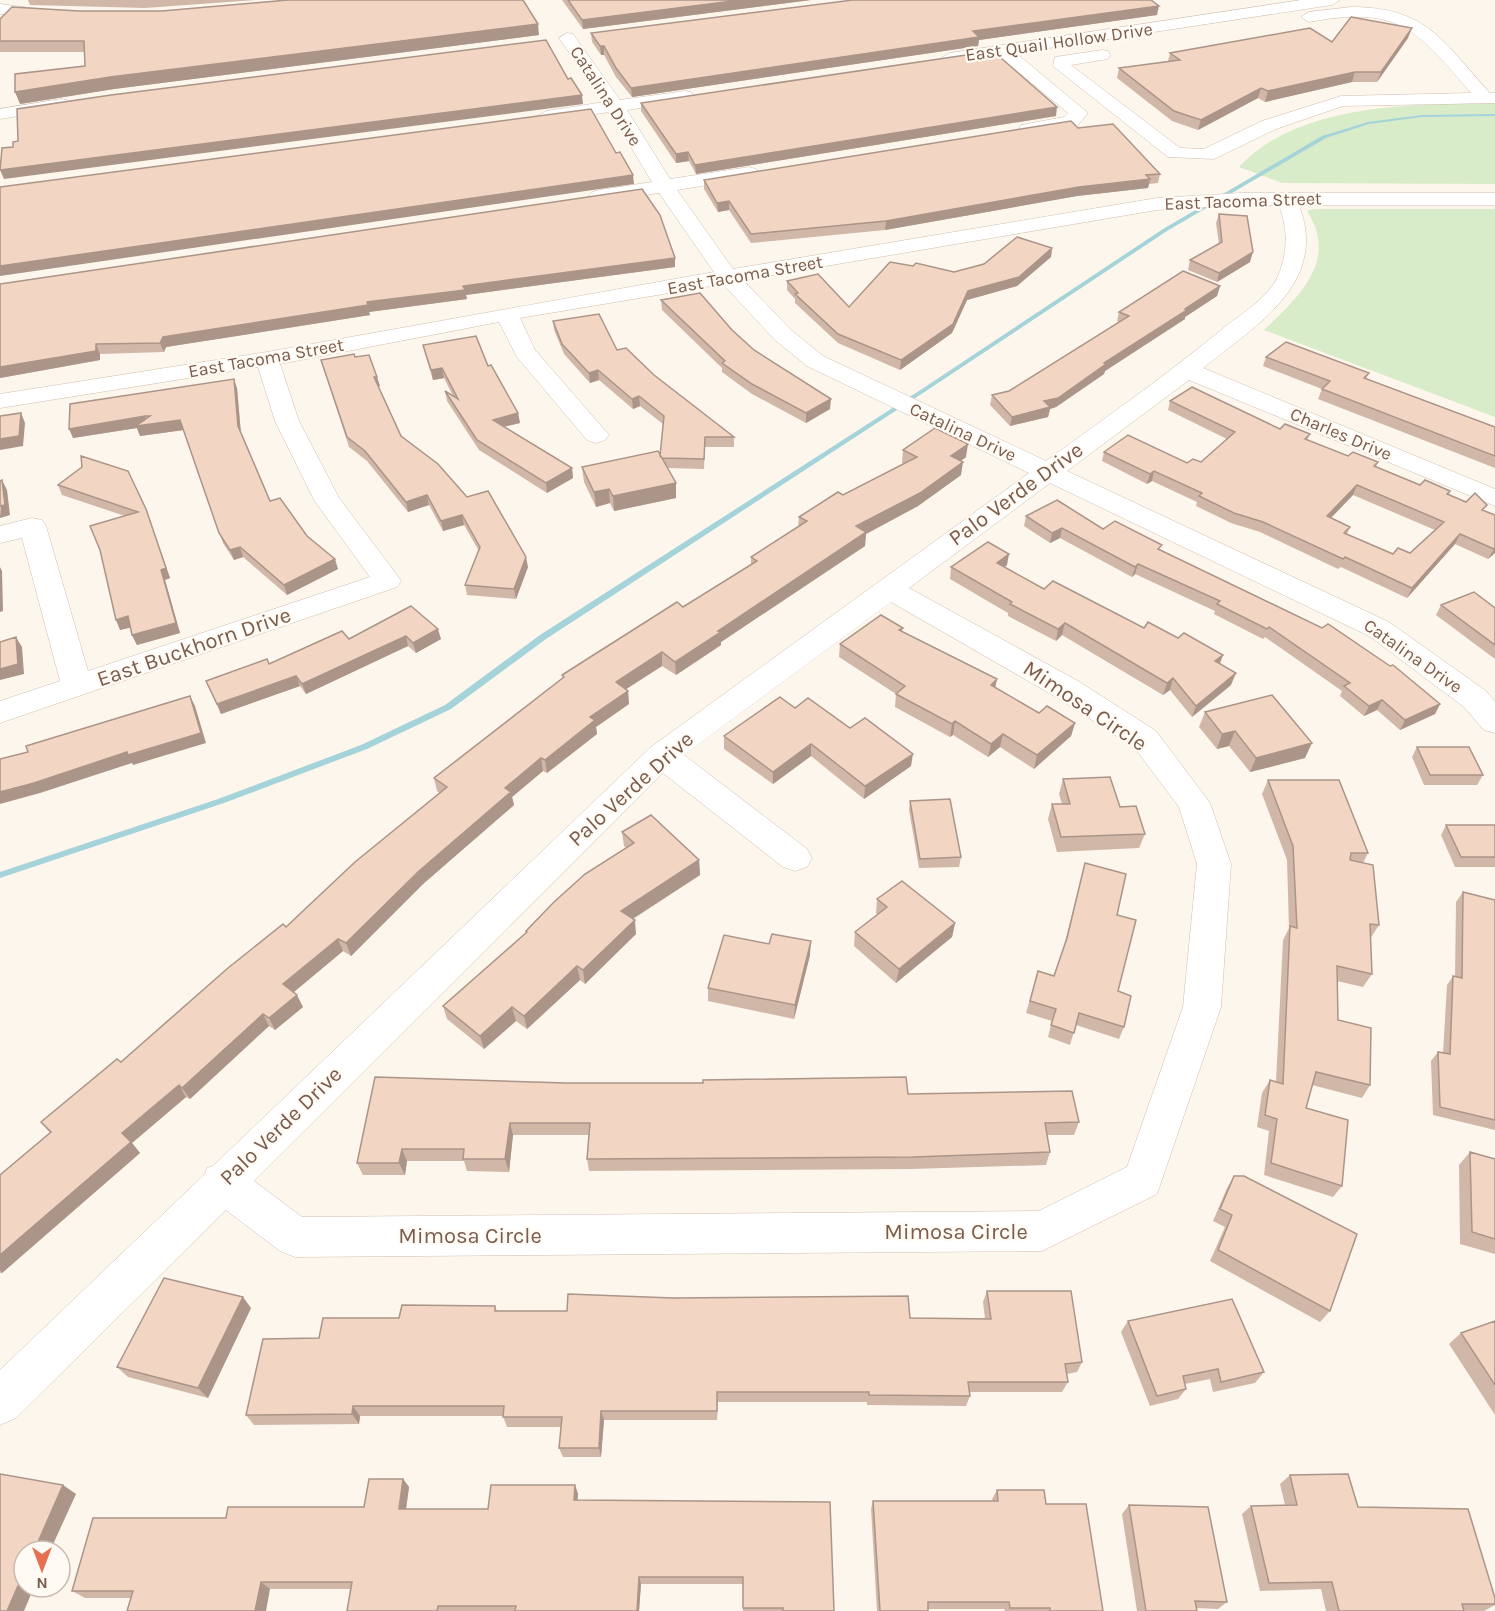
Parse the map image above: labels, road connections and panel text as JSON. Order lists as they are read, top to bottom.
{
  "streets": {
    "street": [
      "East Quail Hollow Drive",
      "Catalina Drive",
      "East Tacoma Street",
      "Charles Drive",
      "Palo Verde Drive",
      "East Buckhorn Drive",
      "Mimosa Circle"
    ]
  },
  "crossings": [
    ["Catalina Drive", "East Tacoma Street"],
    ["Catalina Drive", "Palo Verde Drive"],
    ["East Tacoma Street", "Palo Verde Drive"],
    ["East Tacoma Street", "East Buckhorn Drive"],
    ["Charles Drive", "Palo Verde Drive"],
    ["Palo Verde Drive", "Mimosa Circle"]
  ],
  "north": "bottom"
}
